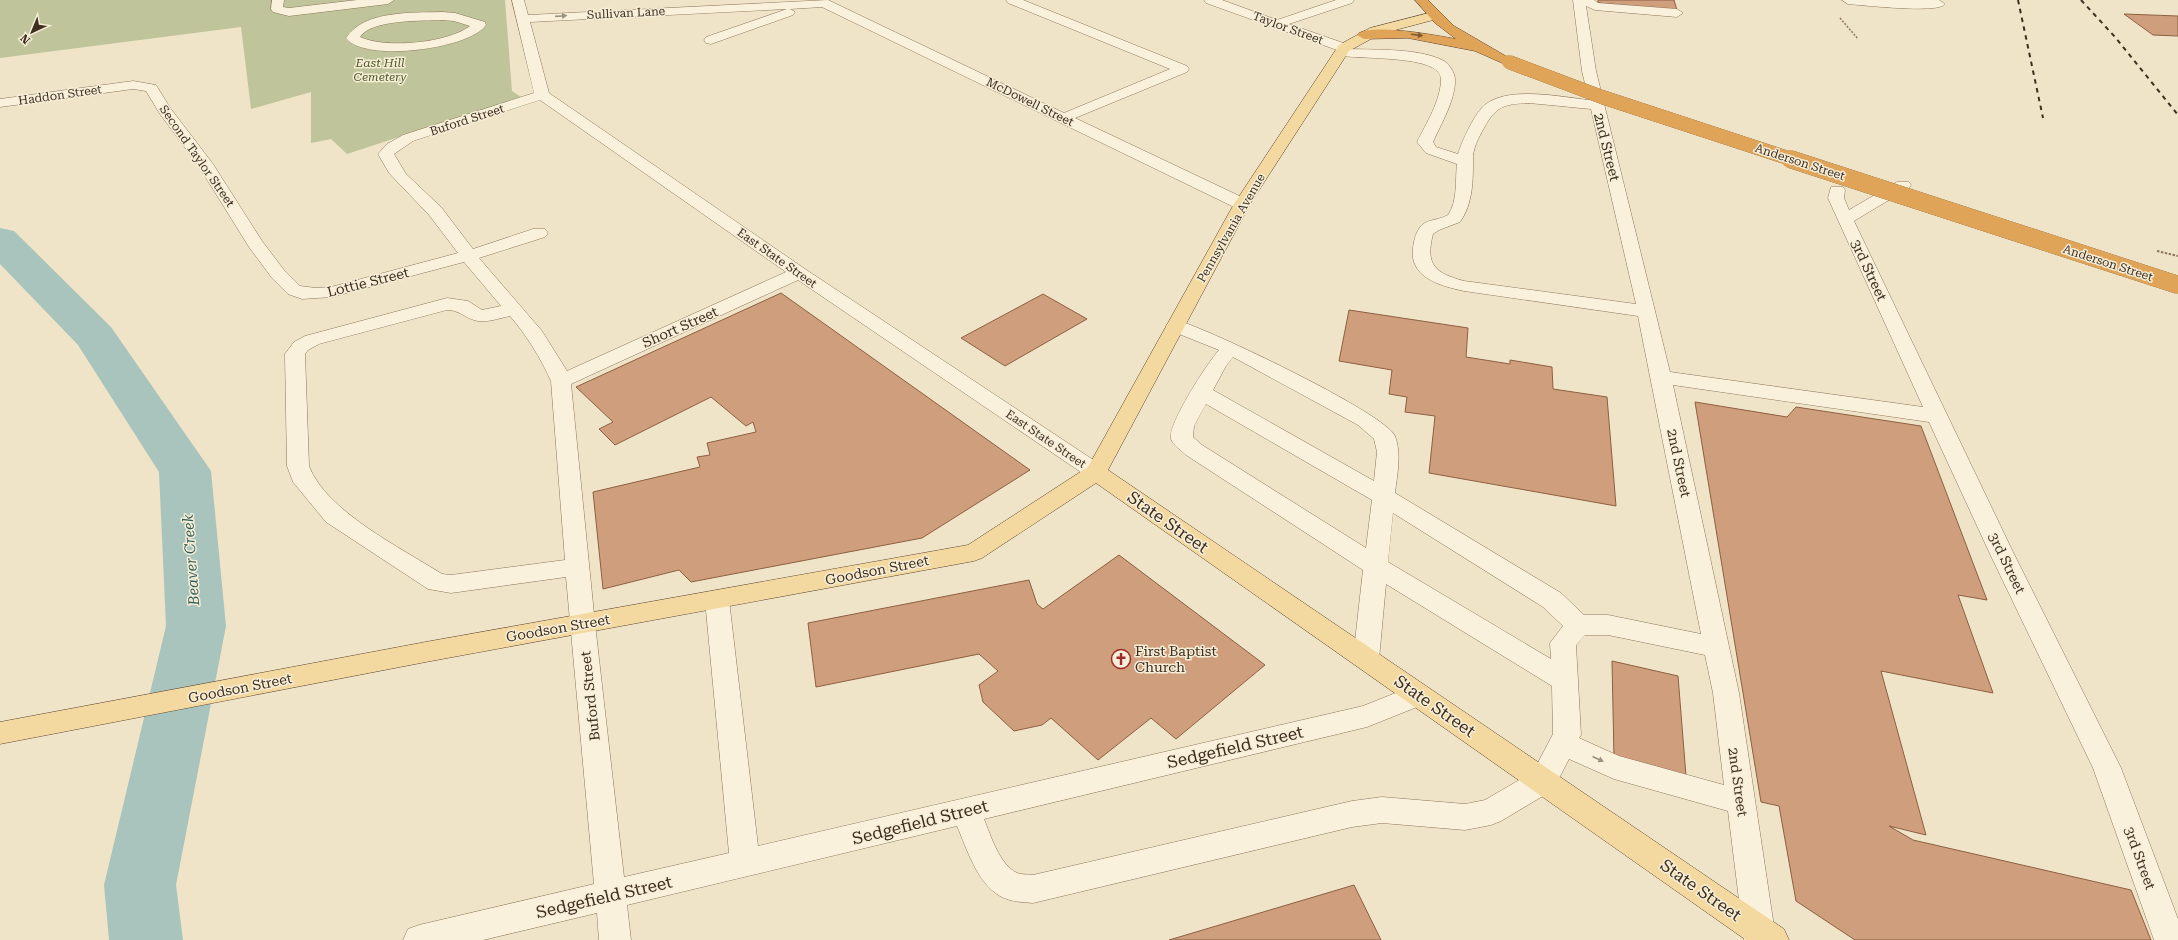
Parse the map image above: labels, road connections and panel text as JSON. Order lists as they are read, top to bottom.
{
  "streets": {
    "highway": ["Anderson Street"],
    "main road": ["Pennsylvania Avenue", "State Street", "Goodson Street"],
    "street": [
      "Sullivan Lane",
      "Taylor Street",
      "Haddon Street",
      "McDowell Street",
      "Buford Street",
      "2nd Street",
      "Second Taylor Street",
      "East State Street",
      "3rd Street",
      "Lottie Street",
      "Short Street",
      "Sedgefield Street"
    ]
  },
  "crossings": [
    ["Sullivan Lane", "McDowell Street"],
    ["Taylor Street", "Pennsylvania Avenue"],
    ["Haddon Street", "Second Taylor Street"],
    ["McDowell Street", "Pennsylvania Avenue"],
    ["Buford Street", "East State Street"],
    ["Buford Street", "Lottie Street"],
    ["Buford Street", "Short Street"],
    ["Buford Street", "Goodson Street"],
    ["Buford Street", "Sedgefield Street"],
    ["2nd Street", "State Street"],
    ["Second Taylor Street", "Lottie Street"],
    ["Anderson Street", "Pennsylvania Avenue"],
    ["Pennsylvania Avenue", "East State Street"],
    ["Pennsylvania Avenue", "State Street"],
    ["Pennsylvania Avenue", "Goodson Street"],
    ["East State Street", "Short Street"],
    ["East State Street", "State Street"],
    ["East State Street", "Goodson Street"],
    ["State Street", "Goodson Street"],
    ["State Street", "Sedgefield Street"]
  ],
  "one_way": ["Sullivan Lane"],
  "water": ["Beaver Creek"],
  "parks": ["East Hill Cemetery"],
  "places": {
    "church": ["First Baptist Church"]
  },
  "north": "bottom left"
}
